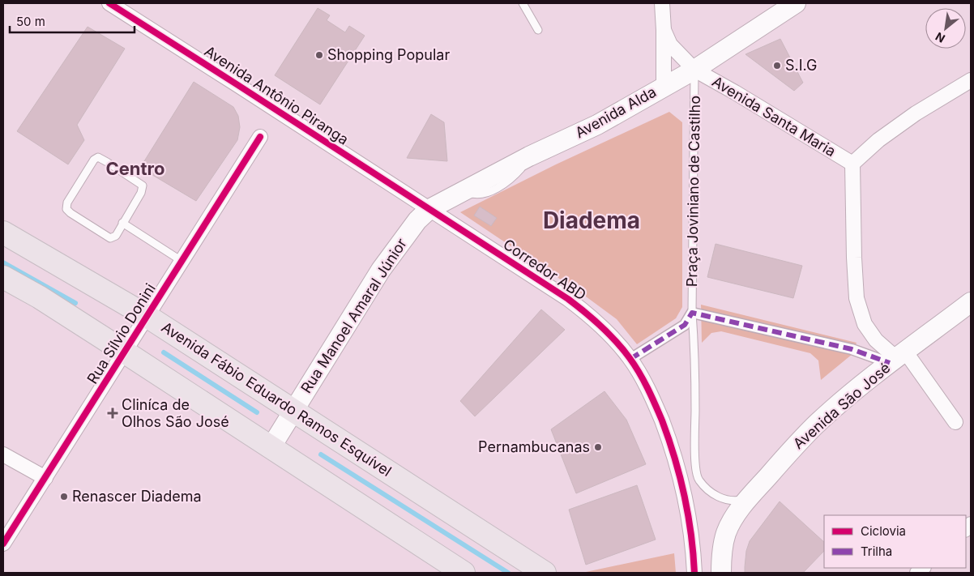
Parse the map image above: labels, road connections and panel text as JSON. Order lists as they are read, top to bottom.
{
  "streets": {
    "main road": [
      "Avenida Alda",
      "Rua Manoel Amaral Júnior",
      "Avenida Fábio Eduardo Ramos Esquível",
      "Avenida São José"
    ],
    "street": [
      "Avenida Antônio Piranga",
      "Avenida Santa Maria",
      "Corredor ABD",
      "Rua Sílvio Donini"
    ],
    "lane": ["Praça Joviniano de Castilho"]
  },
  "crossings": [
    ["Avenida Antônio Piranga", "Avenida Alda"],
    ["Avenida Antônio Piranga", "Corredor ABD"],
    ["Avenida Antônio Piranga", "Rua Manoel Amaral Júnior"],
    ["Avenida Alda", "Avenida Santa Maria"],
    ["Avenida Alda", "Praça Joviniano de Castilho"],
    ["Avenida Alda", "Corredor ABD"],
    ["Avenida Alda", "Rua Manoel Amaral Júnior"],
    ["Avenida Santa Maria", "Praça Joviniano de Castilho"],
    ["Praça Joviniano de Castilho", "Avenida São José"],
    ["Corredor ABD", "Rua Manoel Amaral Júnior"],
    ["Rua Manoel Amaral Júnior", "Avenida Fábio Eduardo Ramos Esquível"],
    ["Rua Sílvio Donini", "Avenida Fábio Eduardo Ramos Esquível"]
  ],
  "districts": ["Centro", "Diadema"],
  "places": {
    "other": [
      "Shopping Popular",
      "S.I.G",
      "Pernambucanas",
      "Renascer Diadema"
    ],
    "health": ["Cliníca de Olhos São José"]
  },
  "legend": ["Ciclovia", "Trilha"],
  "scale_bar": "50 m",
  "north": "bottom left"
}
